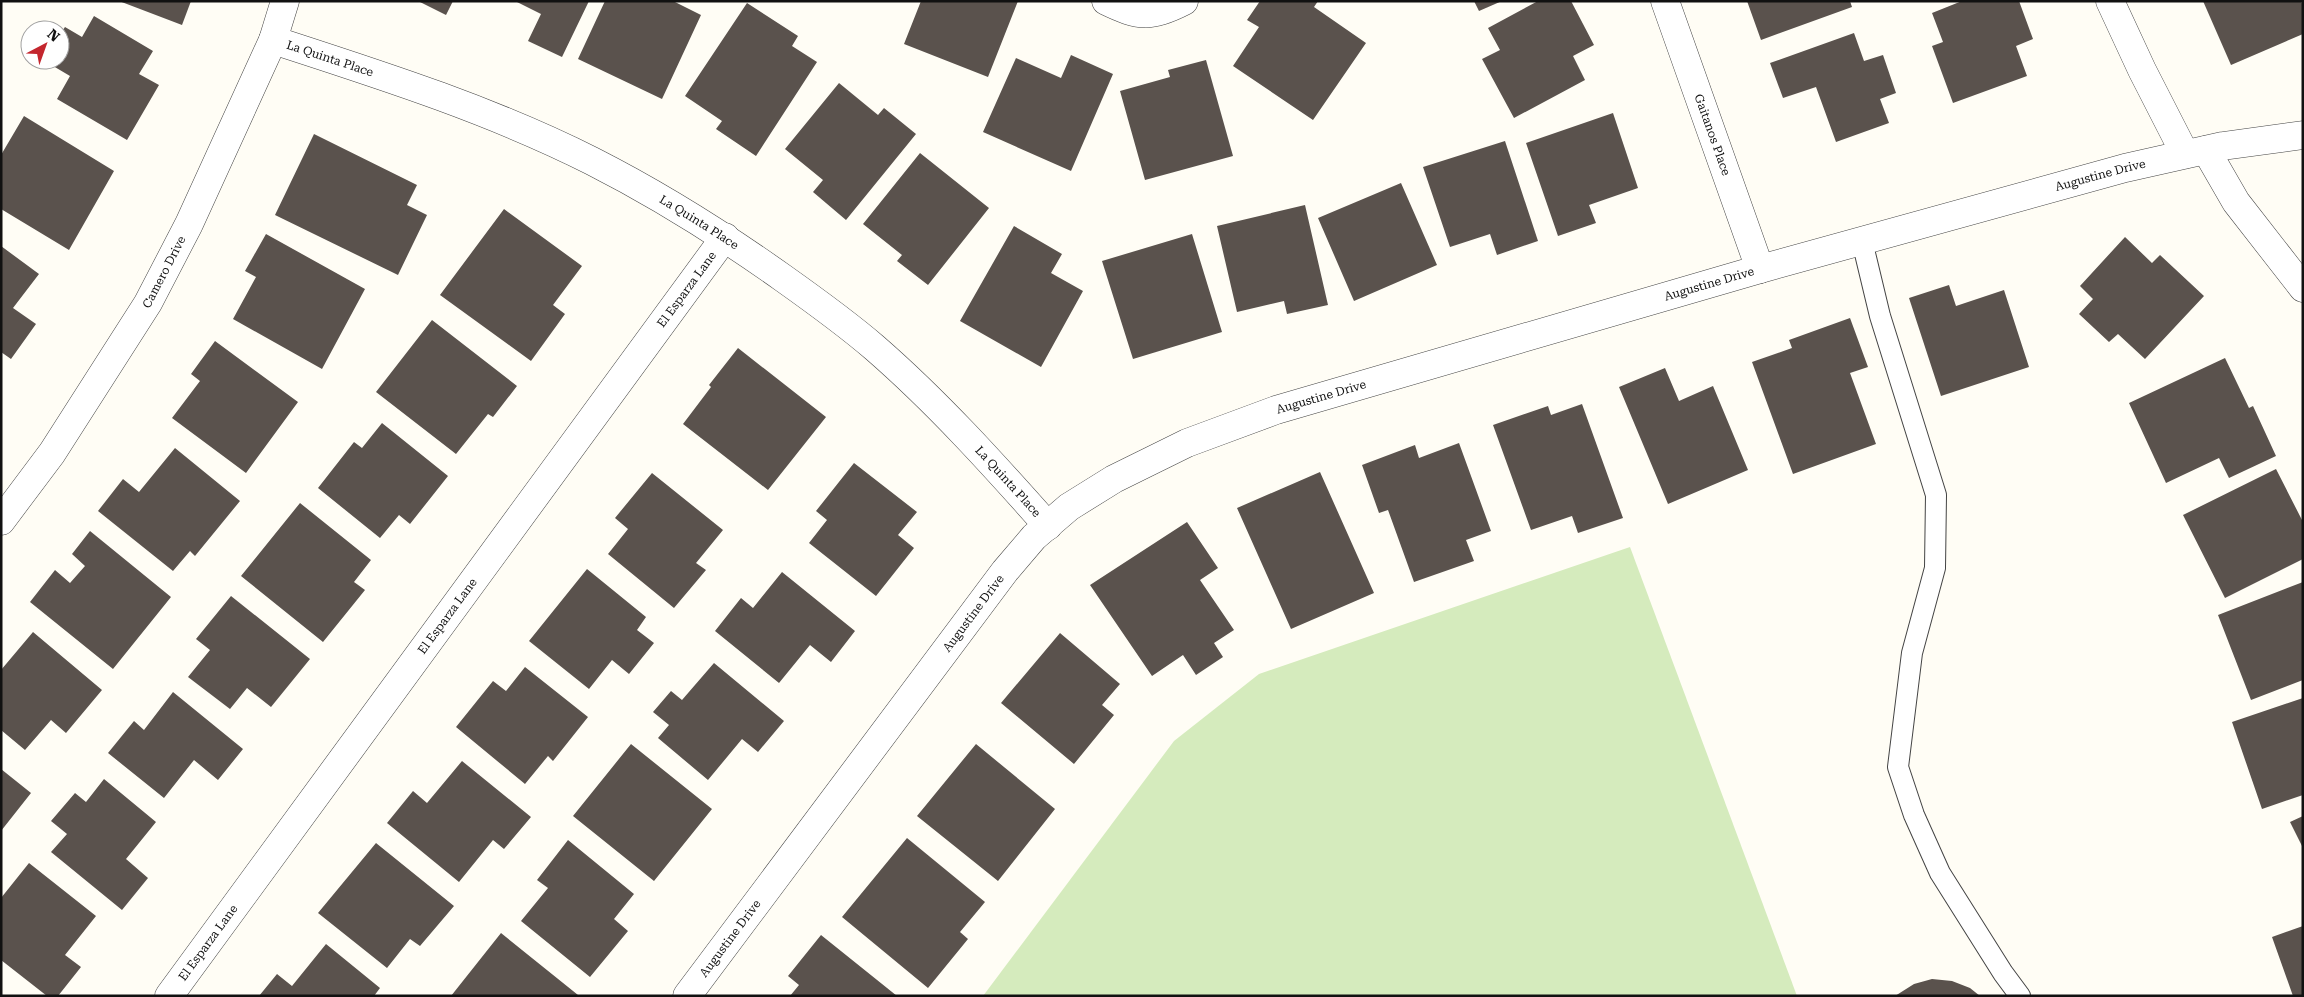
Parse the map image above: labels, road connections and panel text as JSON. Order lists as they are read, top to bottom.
{
  "streets": {
    "street": [
      "La Quinta Place",
      "Gaitanos Place",
      "Augustine Drive",
      "Camero Drive",
      "El Esparza Lane"
    ]
  },
  "crossings": [
    ["La Quinta Place", "Augustine Drive"],
    ["La Quinta Place", "Camero Drive"],
    ["La Quinta Place", "El Esparza Lane"],
    ["Gaitanos Place", "Augustine Drive"]
  ],
  "north": "top right"
}
